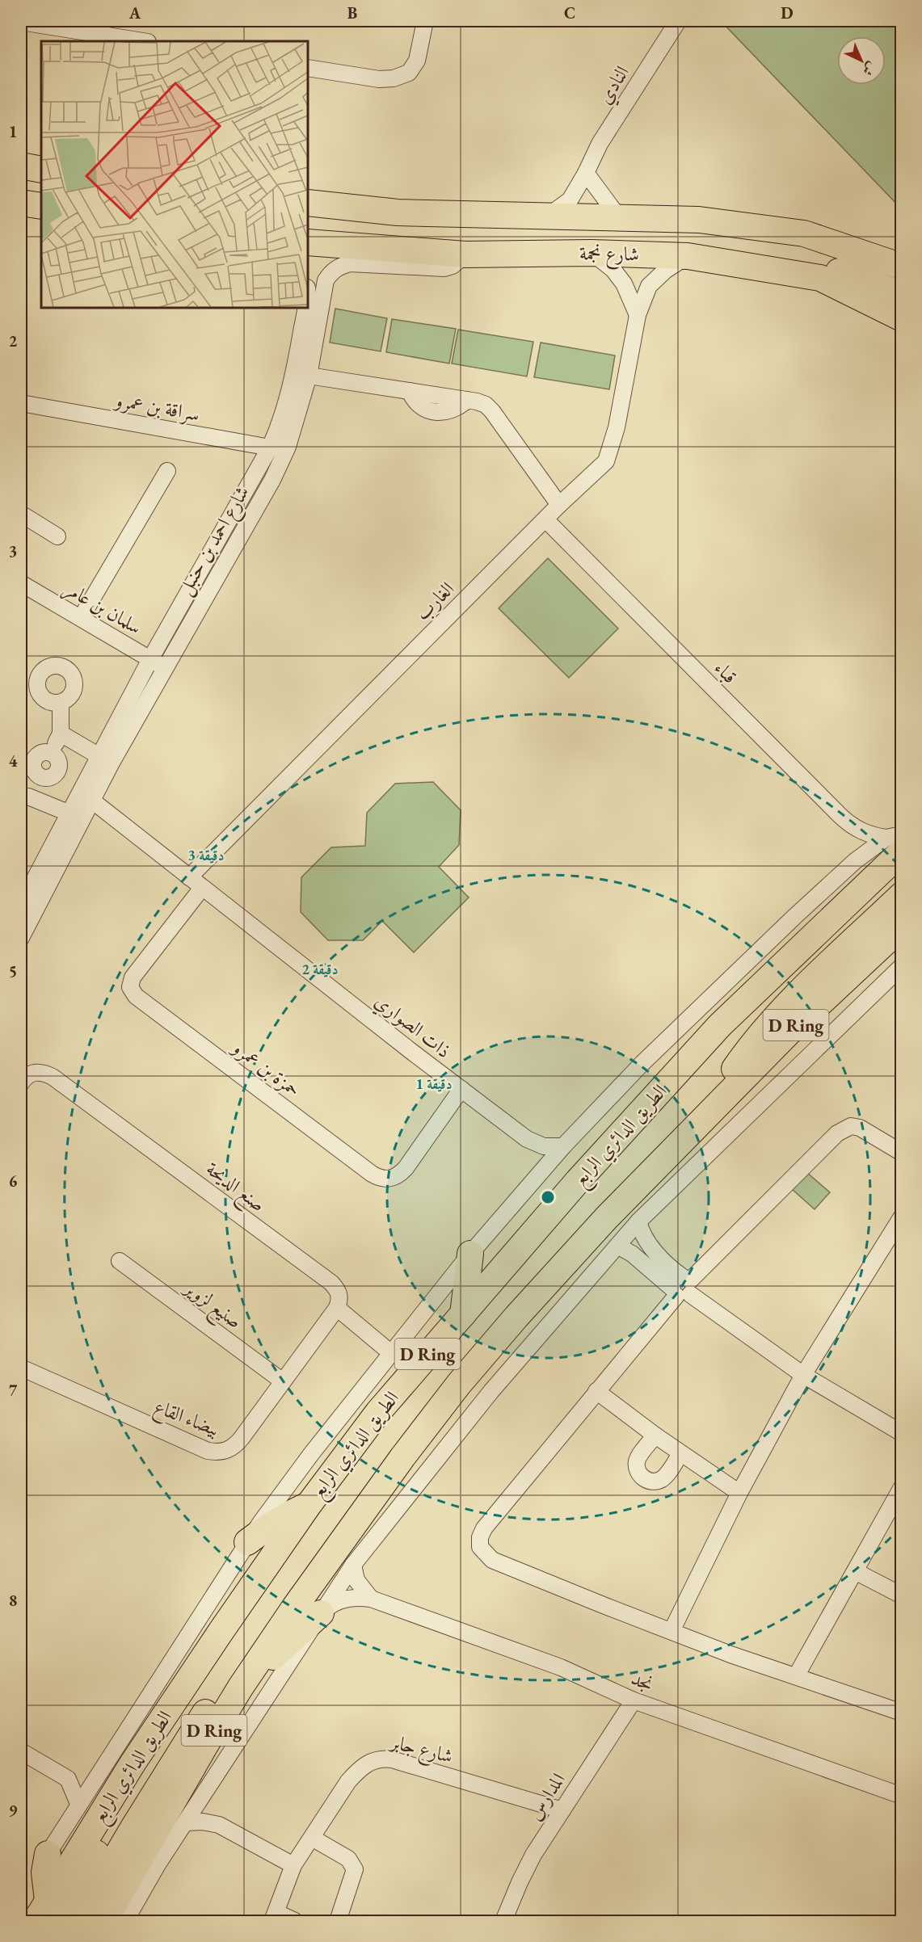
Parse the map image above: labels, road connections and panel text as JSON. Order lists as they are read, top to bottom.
{
  "streets": {
    "main road": ["شارع نجمة", "D Ring", "الطريق الدائري الرابع"],
    "street": [
      "النادي",
      "سراقة بن عمرو",
      "شارع احمد بن حنبل",
      "الغارب",
      "سلمان بن عامر",
      "قباء",
      "ذات الصواري",
      "حمزة بن عمرو",
      "صنع الديحة",
      "صنيع لزوير",
      "بيضاء القاع",
      "نجد",
      "شارع جابر",
      "المدارس"
    ]
  },
  "crossings": [
    ["النادي", "شارع نجمة"],
    ["شارع نجمة", "شارع احمد بن حنبل"],
    ["شارع نجمة", "الغارب"],
    ["سراقة بن عمرو", "شارع احمد بن حنبل"],
    ["شارع احمد بن حنبل", "سلمان بن عامر"],
    ["شارع احمد بن حنبل", "ذات الصواري"],
    ["الغارب", "قباء"],
    ["الغارب", "ذات الصواري"],
    ["قباء", "الطريق الدائري الرابع"],
    ["ذات الصواري", "حمزة بن عمرو"],
    ["ذات الصواري", "الطريق الدائري الرابع"],
    ["صنع الديحة", "بيضاء القاع"],
    ["صنيع لزوير", "بيضاء القاع"],
    ["نجد", "المدارس"],
    ["شارع جابر", "المدارس"]
  ],
  "north": "bottom right",
  "grid": {
    "columns": [
      "A",
      "B",
      "C",
      "D"
    ],
    "rows": [
      "1",
      "2",
      "3",
      "4",
      "5",
      "6",
      "7",
      "8",
      "9"
    ]
  },
  "rings": ["3 دقيقة", "2 دقيقة", "1 دقيقة"]
}
